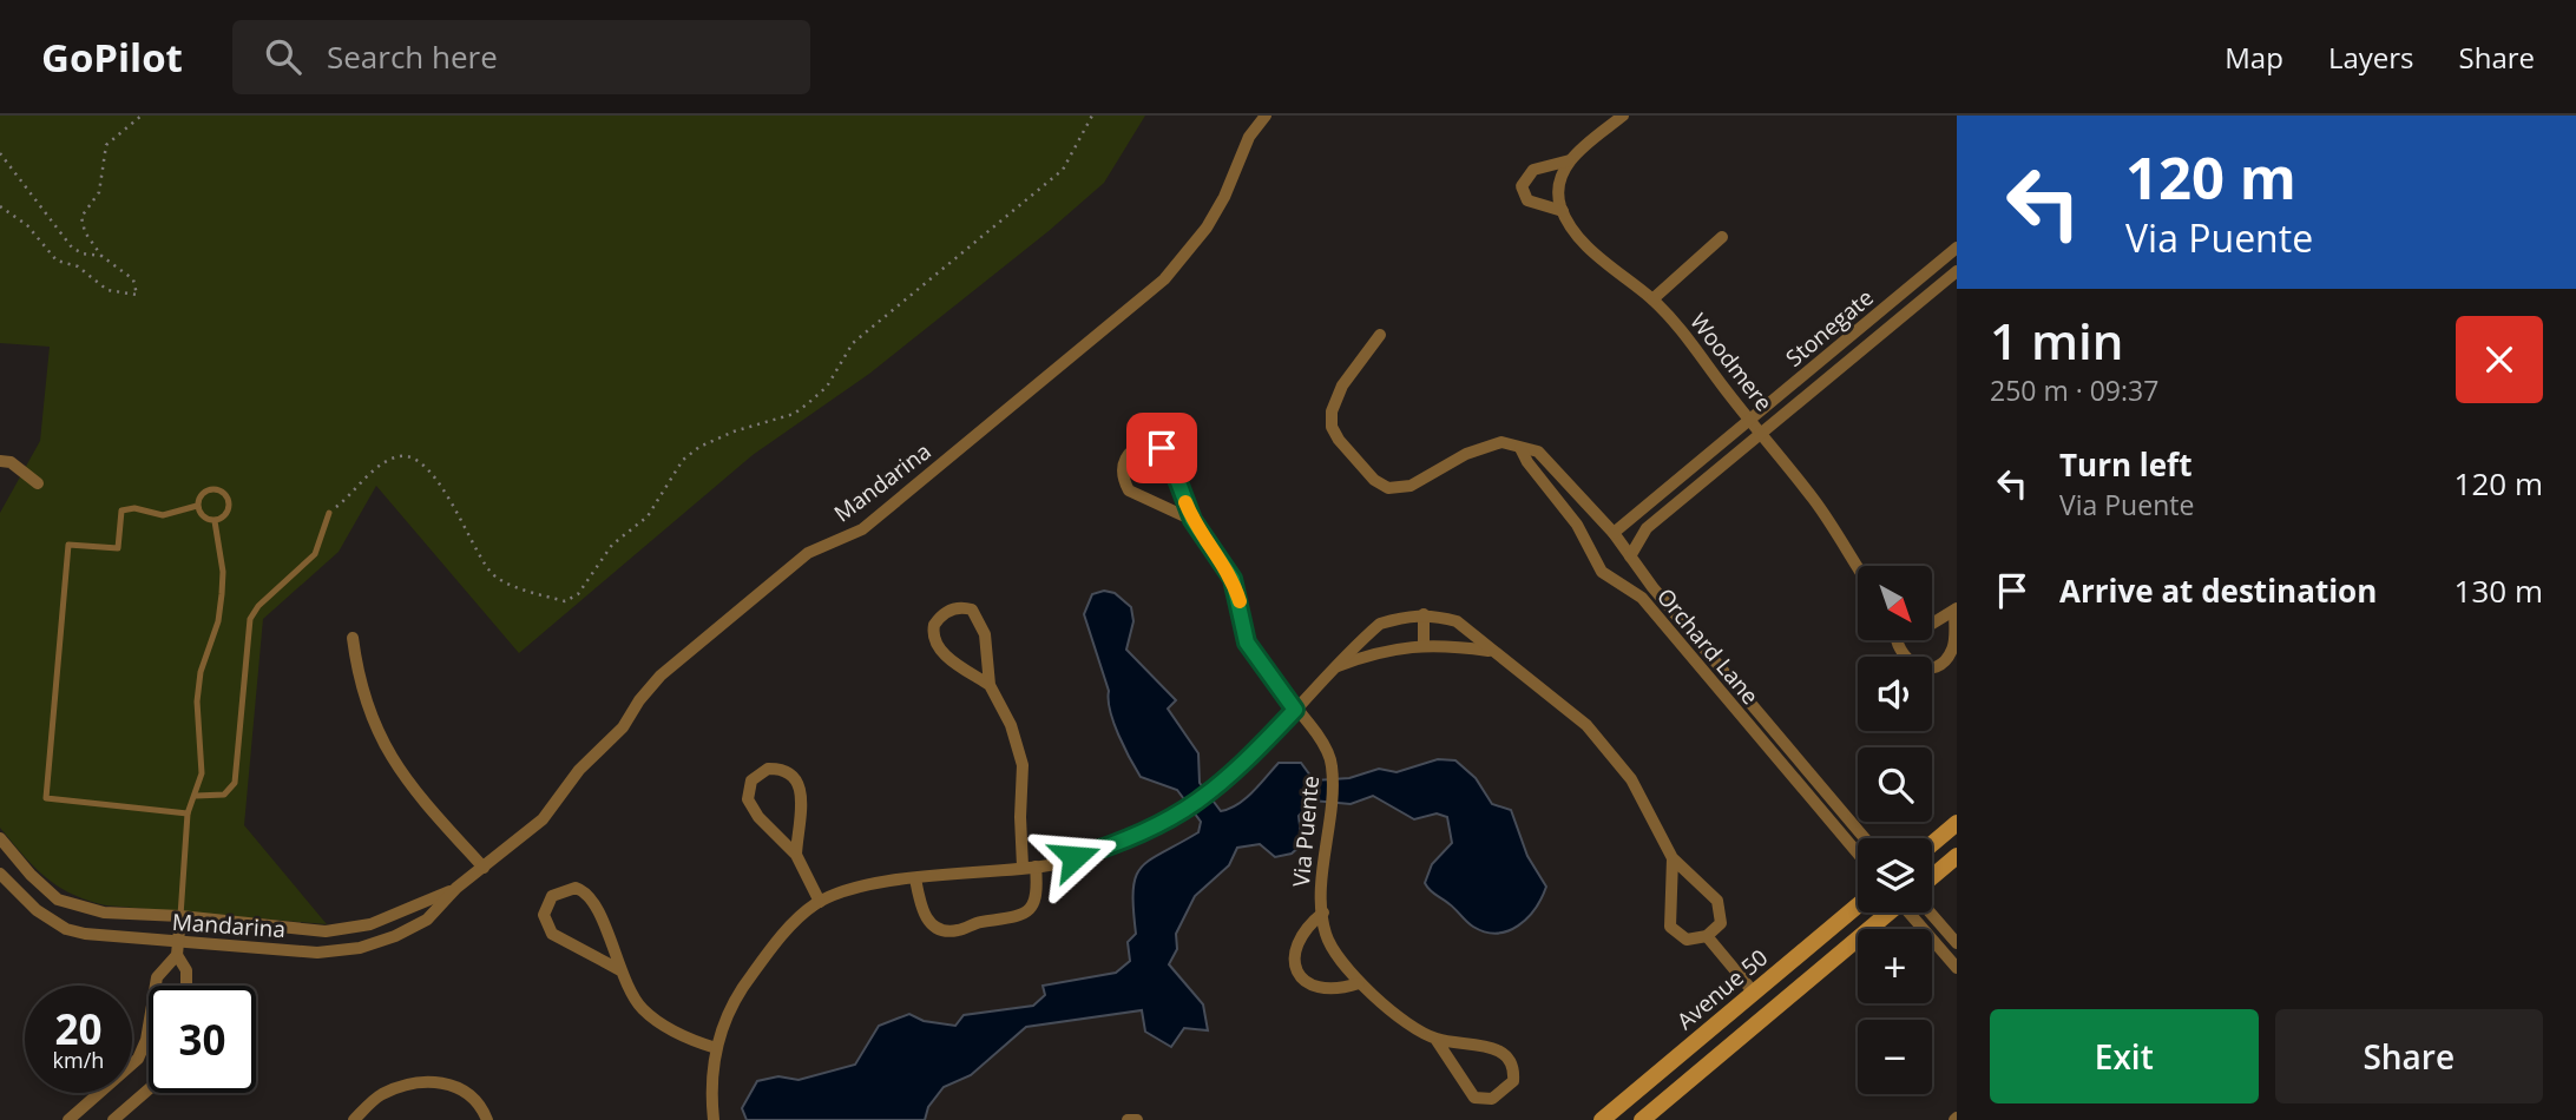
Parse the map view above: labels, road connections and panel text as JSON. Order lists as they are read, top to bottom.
{
  "streets": {
    "main road": ["Avenue 50"],
    "street": [
      "Stonegate",
      "Woodmere",
      "Mandarina",
      "Orchard Lane",
      "Via Puente"
    ]
  },
  "crossings": [
    ["Stonegate", "Woodmere"],
    ["Stonegate", "Orchard Lane"]
  ],
  "north": "bottom right",
  "page": {
    "header": "GoPilot",
    "search": "Search here",
    "nav": ["Map", "Layers", "Share"],
    "turn": ["120 m", "Via Puente"],
    "heading": ["1 min", "250 m · 09:37"],
    "list": [
      {
        "name": "Turn left",
        "note": "Via Puente",
        "value": "120 m"
      },
      {
        "name": "Arrive at destination",
        "value": "130 m"
      }
    ],
    "map_buttons": ["+", "−"],
    "speed": "20 km/h",
    "limit": "30",
    "buttons": ["Exit", "Share"]
  }
}
